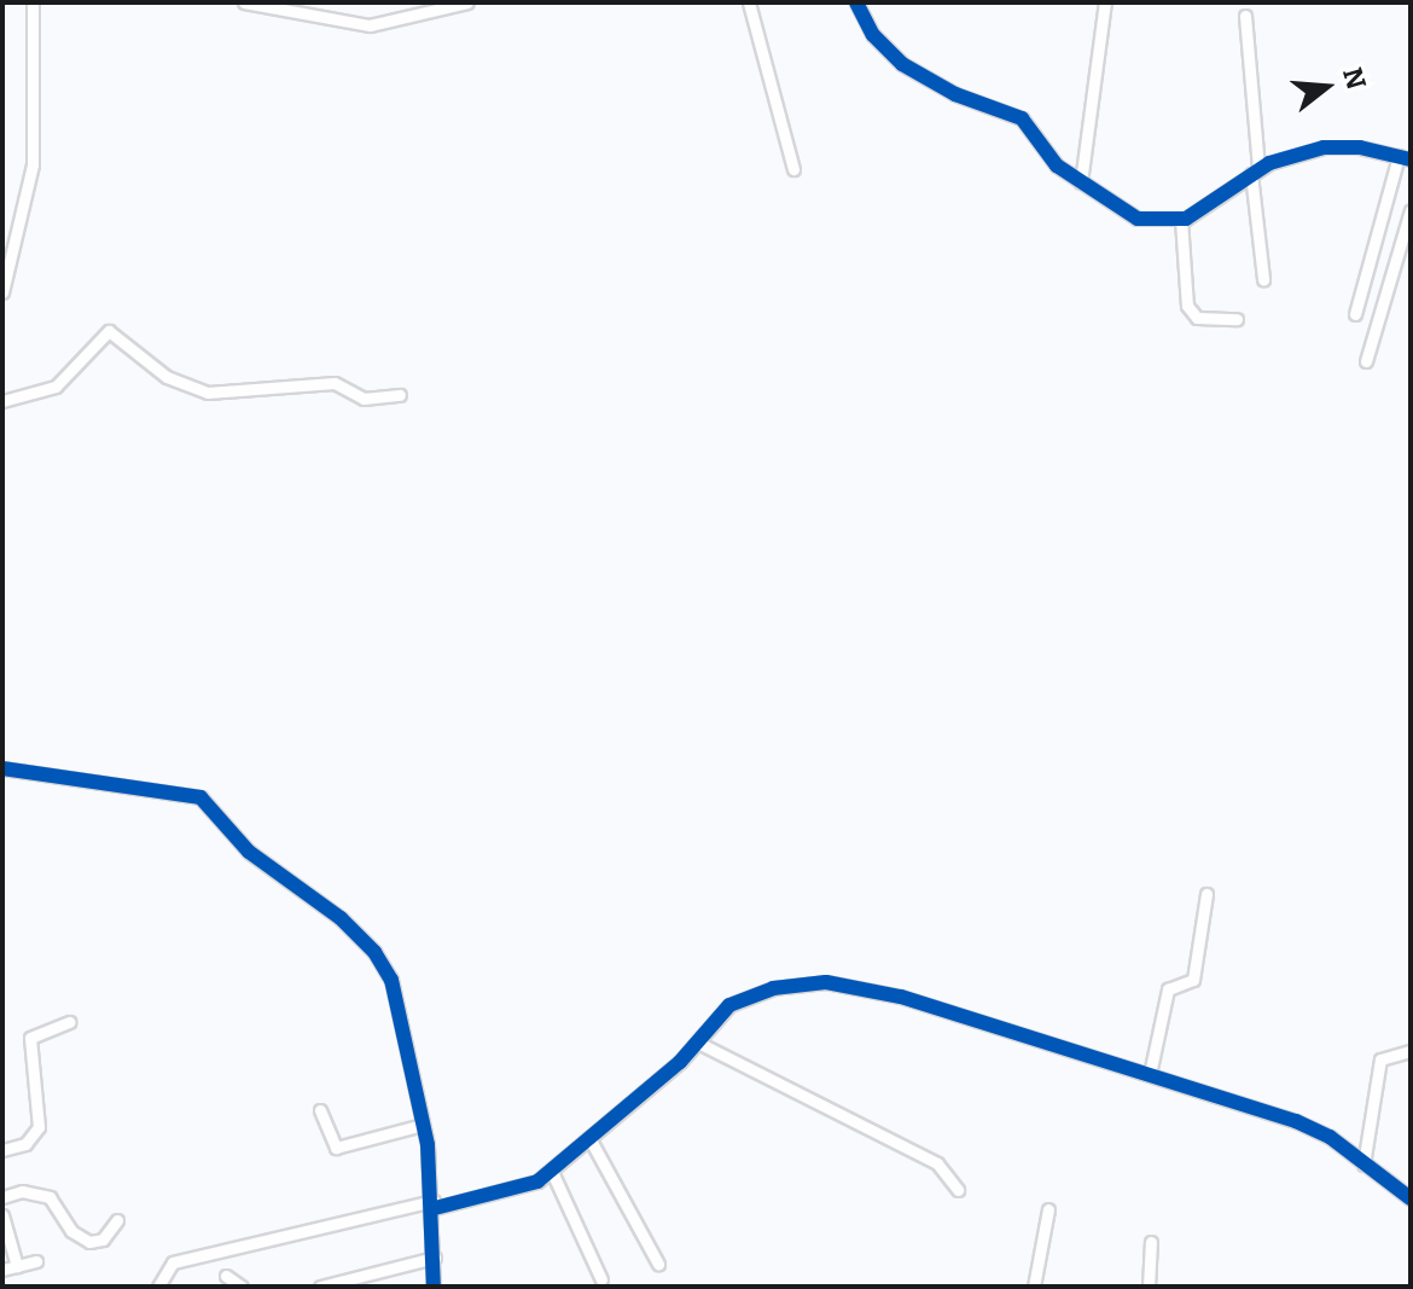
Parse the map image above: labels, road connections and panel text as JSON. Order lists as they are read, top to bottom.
{
  "north": "right"
}
